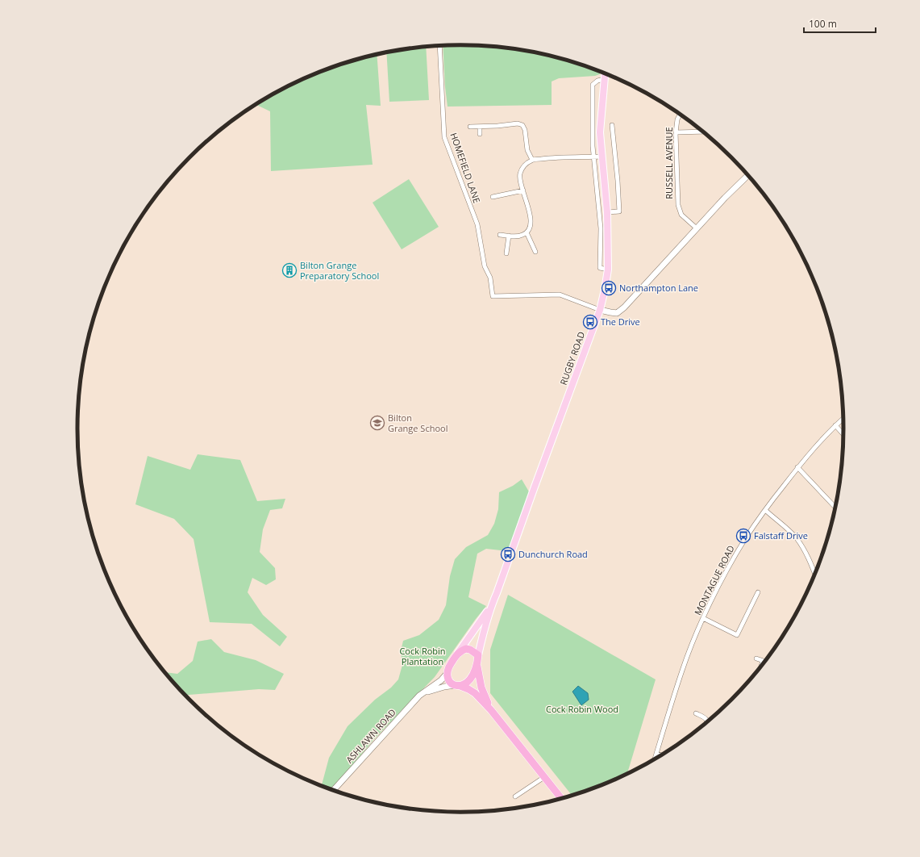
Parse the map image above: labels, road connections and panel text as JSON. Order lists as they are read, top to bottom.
{
  "streets": {
    "main road": ["RUGBY ROAD"],
    "street": [
      "RUSSELL AVENUE",
      "HOMEFIELD LANE",
      "MONTAGUE ROAD",
      "ASHLAWN ROAD"
    ]
  },
  "crossings": [
    ["HOMEFIELD LANE", "RUGBY ROAD"]
  ],
  "parks": ["Cock Robin Plantation", "Cock Robin Wood"],
  "places": {
    "building": ["Bilton Grange Preparatory School"],
    "bus stop": [
      "Northampton Lane",
      "The Drive",
      "Falstaff Drive",
      "Dunchurch Road"
    ],
    "school or university": ["Bilton Grange School"]
  },
  "scale_bar": "100 m"
}
